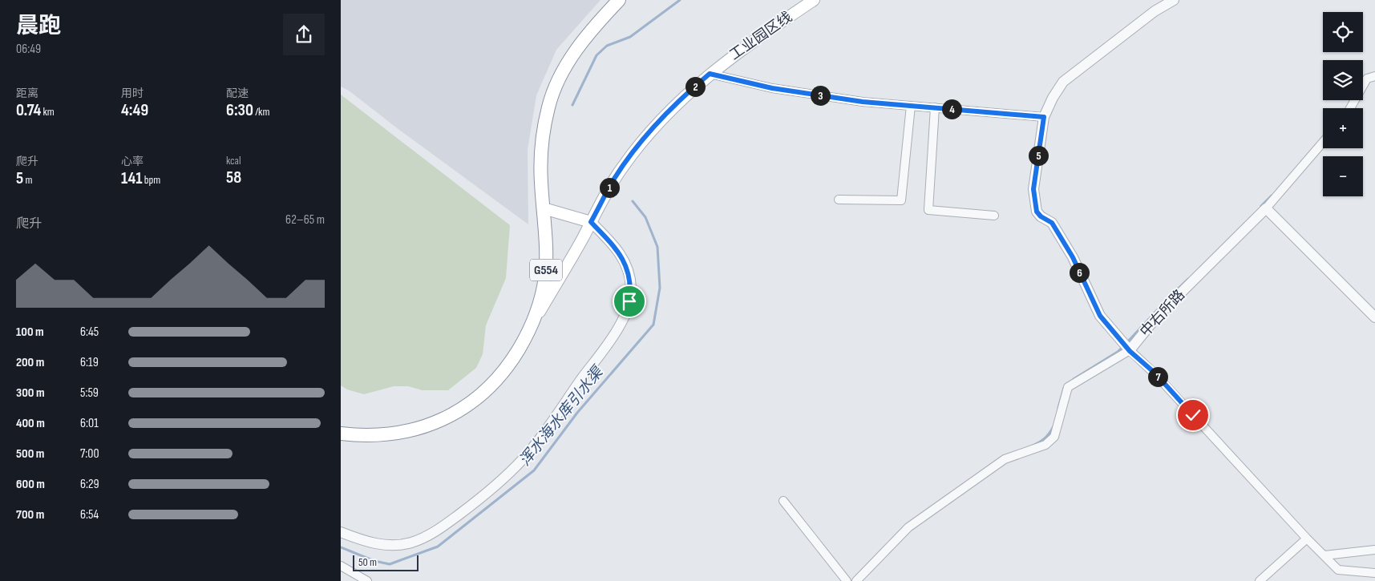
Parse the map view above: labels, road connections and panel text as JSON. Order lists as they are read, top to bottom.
{
  "streets": {
    "highway": ["G554"],
    "main road": ["工业园区线"],
    "street": ["中右所路"]
  },
  "crossings": [
    ["工业园区线", "G554"]
  ],
  "water": ["浑水海水库引水渠"],
  "scale_bar": "50 m",
  "page": {
    "heading": ["晨跑", "06:49"],
    "map_buttons": ["+", "−"],
    "stats": [
      ["距离", "0.74 km"],
      ["用时", "4:49"],
      ["配速", "6:30 /km"],
      ["爬升", "5 m"],
      ["心率", "141 bpm"],
      ["kcal", "58"]
    ],
    "pins": [
      "2",
      "3",
      "4",
      "5",
      "1",
      "6",
      "7"
    ],
    "chart": ["爬升", "62–65 m"],
    "list": [
      {
        "name": "100 m",
        "note": "6:45"
      },
      {
        "name": "200 m",
        "note": "6:19"
      },
      {
        "name": "300 m",
        "note": "5:59"
      },
      {
        "name": "400 m",
        "note": "6:01"
      },
      {
        "name": "500 m",
        "note": "7:00"
      },
      {
        "name": "600 m",
        "note": "6:29"
      },
      {
        "name": "700 m",
        "note": "6:54"
      }
    ],
    "scale": "50 m"
  }
}
